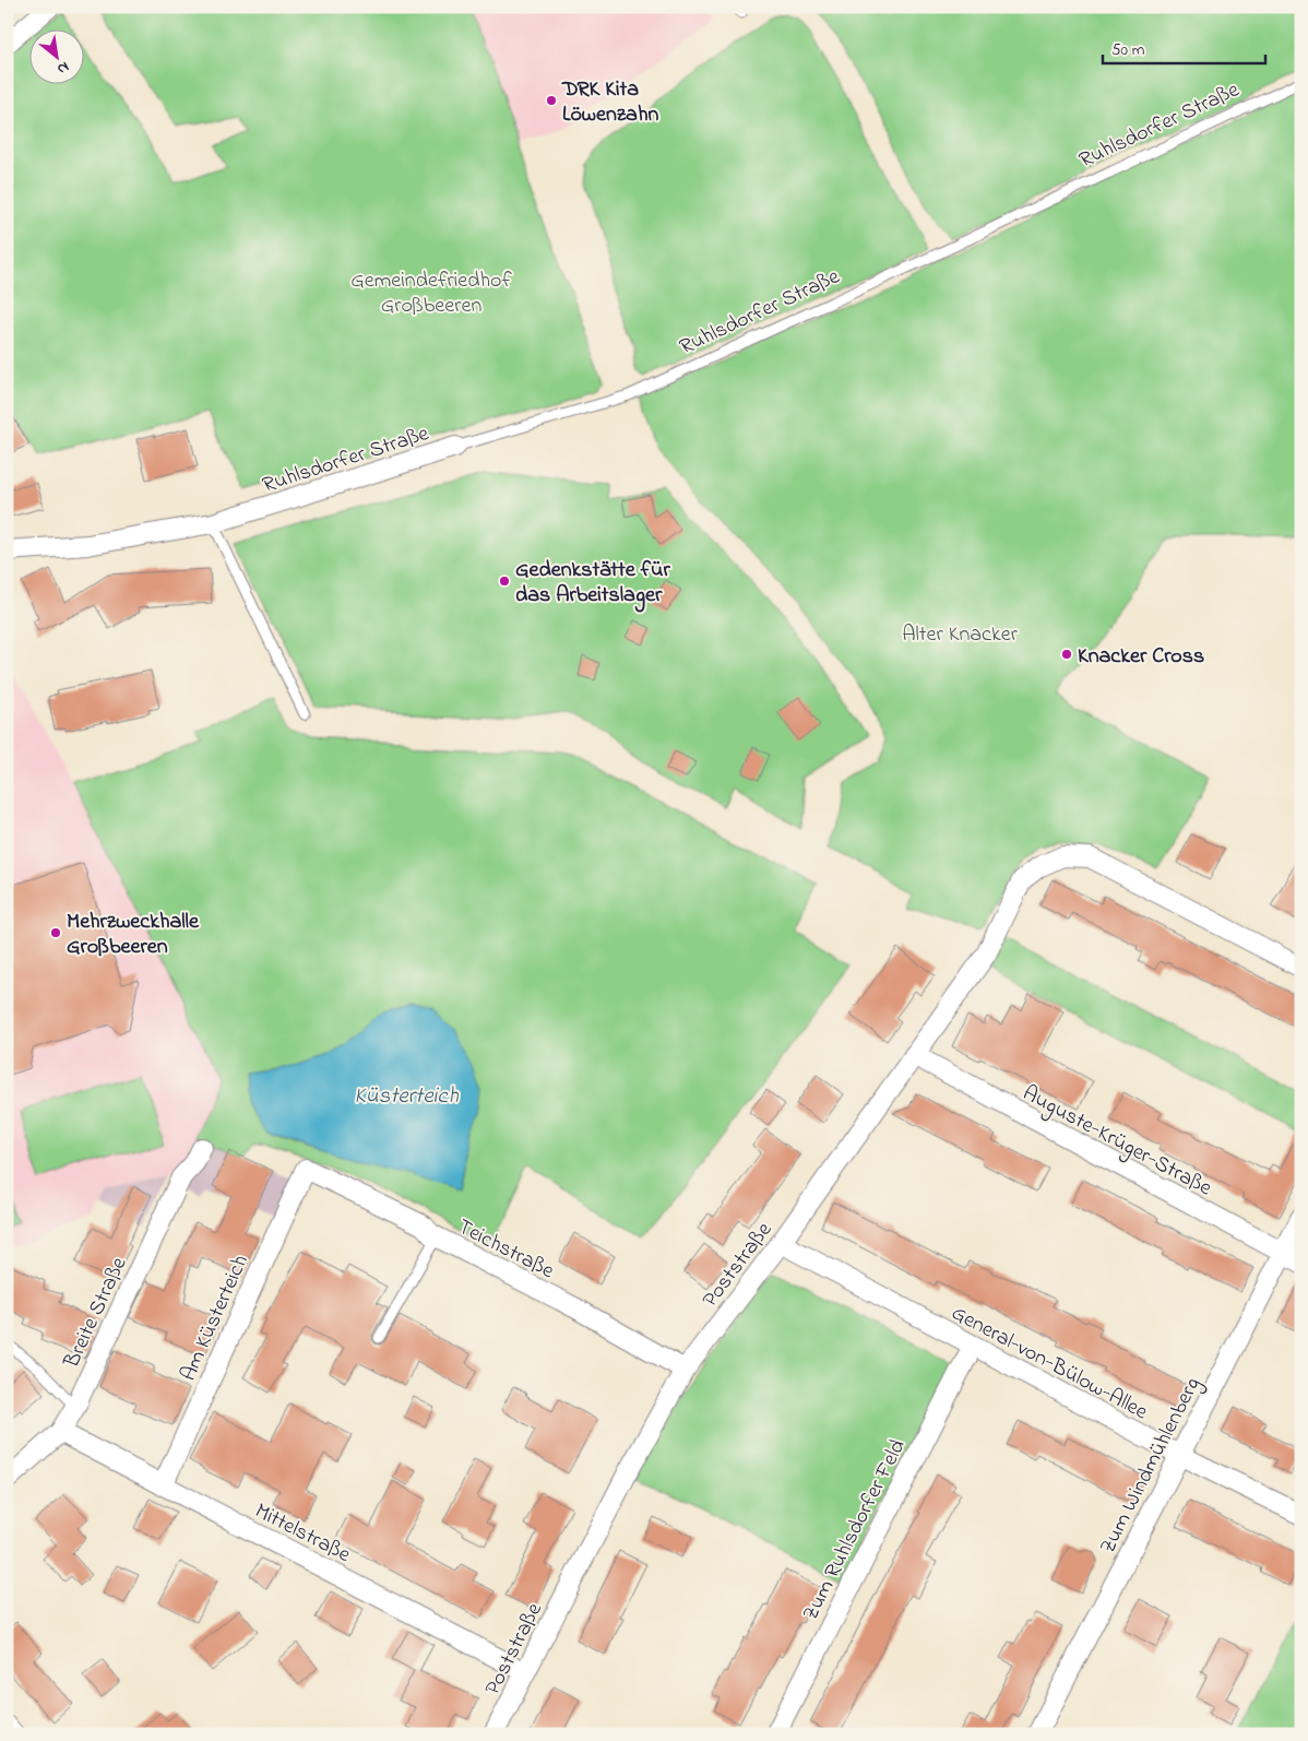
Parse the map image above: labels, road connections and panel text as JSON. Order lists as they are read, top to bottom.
{
  "streets": {
    "street": [
      "Ruhlsdorfer Straße",
      "Auguste-Krüger-Straße",
      "Teichstraße",
      "Poststraße",
      "Breite Straße",
      "Am Küsterteich",
      "General-von-Bülow-Allee",
      "Zum Windmühlenberg",
      "Zum Ruhlsdorfer Feld",
      "Mittelstraße"
    ]
  },
  "crossings": [
    ["Auguste-Krüger-Straße", "Poststraße"],
    ["Auguste-Krüger-Straße", "Zum Windmühlenberg"],
    ["Teichstraße", "Poststraße"],
    ["Teichstraße", "Am Küsterteich"],
    ["Poststraße", "General-von-Bülow-Allee"],
    ["Poststraße", "Mittelstraße"],
    ["Breite Straße", "Mittelstraße"],
    ["Am Küsterteich", "Mittelstraße"],
    ["General-von-Bülow-Allee", "Zum Windmühlenberg"],
    ["General-von-Bülow-Allee", "Zum Ruhlsdorfer Feld"]
  ],
  "water": ["Küsterteich"],
  "parks": ["Gemeindefriedhof Großbeeren", "Alter Knacker"],
  "places": [
    "DRK Kita Löwenzahn",
    "Gedenkstätte für das Arbeitslager",
    "Knacker Cross",
    "Mehrzweckhalle Großbeeren"
  ],
  "scale_bar": "50 m",
  "north": "bottom right"
}
